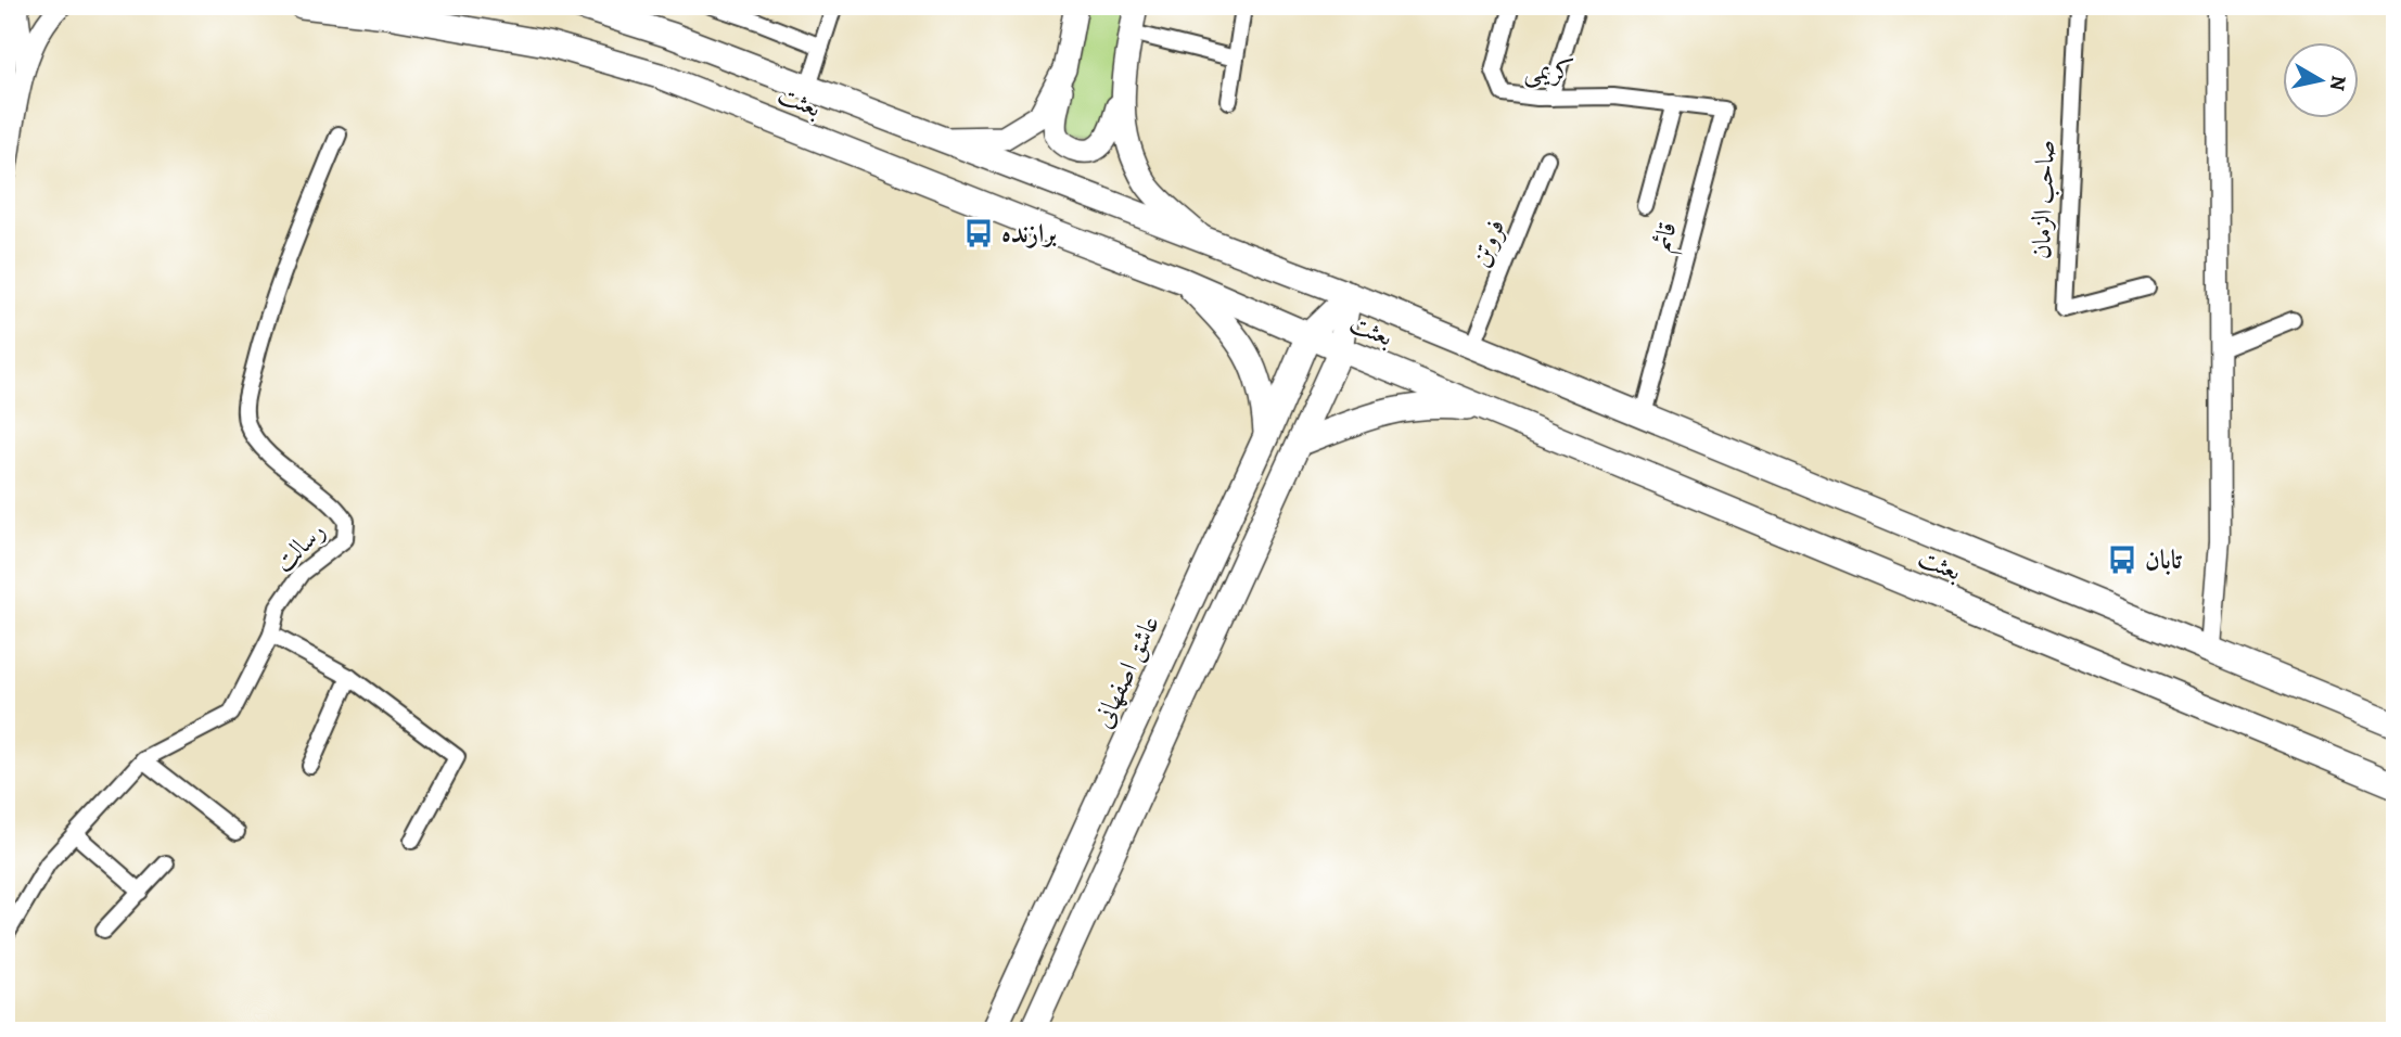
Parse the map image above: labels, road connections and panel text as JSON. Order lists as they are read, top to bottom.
{
  "streets": {
    "main road": ["بعثت", "عاشق اصفهانی"],
    "street": [
      "کریمی",
      "صاحب الزمان",
      "قائم",
      "فروتن",
      "رسالت"
    ]
  },
  "crossings": [
    ["کریمی", "قائم"],
    ["بعثت", "قائم"],
    ["بعثت", "فروتن"],
    ["بعثت", "عاشق اصفهانی"]
  ],
  "places": {
    "bus stop": ["برازنده", "تابان"]
  },
  "north": "right"
}
